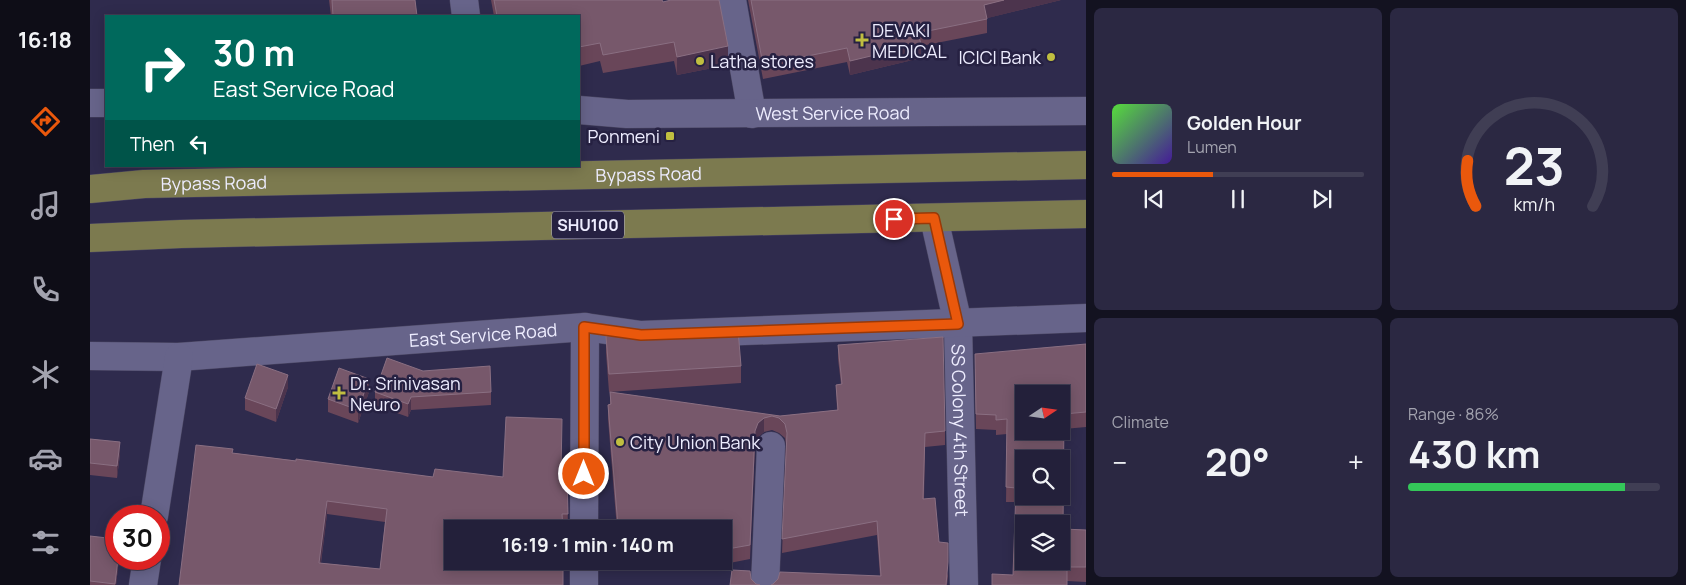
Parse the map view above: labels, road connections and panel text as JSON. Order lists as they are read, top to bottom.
{
  "streets": {
    "main road": ["Bypass Road", "SHU100"],
    "street": ["West Service Road", "East Service Road", "SS Colony 4th Street"]
  },
  "crossings": [
    ["SHU100", "SS Colony 4th Street"],
    ["East Service Road", "SS Colony 4th Street"]
  ],
  "places": {
    "health": ["DEVAKI MEDICAL", "Dr. Srinivasan Neuro"],
    "other": ["ICICI Bank", "Latha stores", "City Union Bank"],
    "transit": ["Ponmeni"]
  },
  "north": "right",
  "page": {
    "tabs": "16:18",
    "turn": ["30 m", "East Service Road"],
    "song": ["Golden Hour", "Lumen"],
    "then": "Then",
    "tile": [
      "Climate",
      ["Range · 86%", "430 km"]
    ],
    "heat": ["−", "20°", "+"],
    "limit": "30",
    "trip": "16:19 · 1 min · 140 m",
    "gauge": ["23", "km/h"]
  }
}
